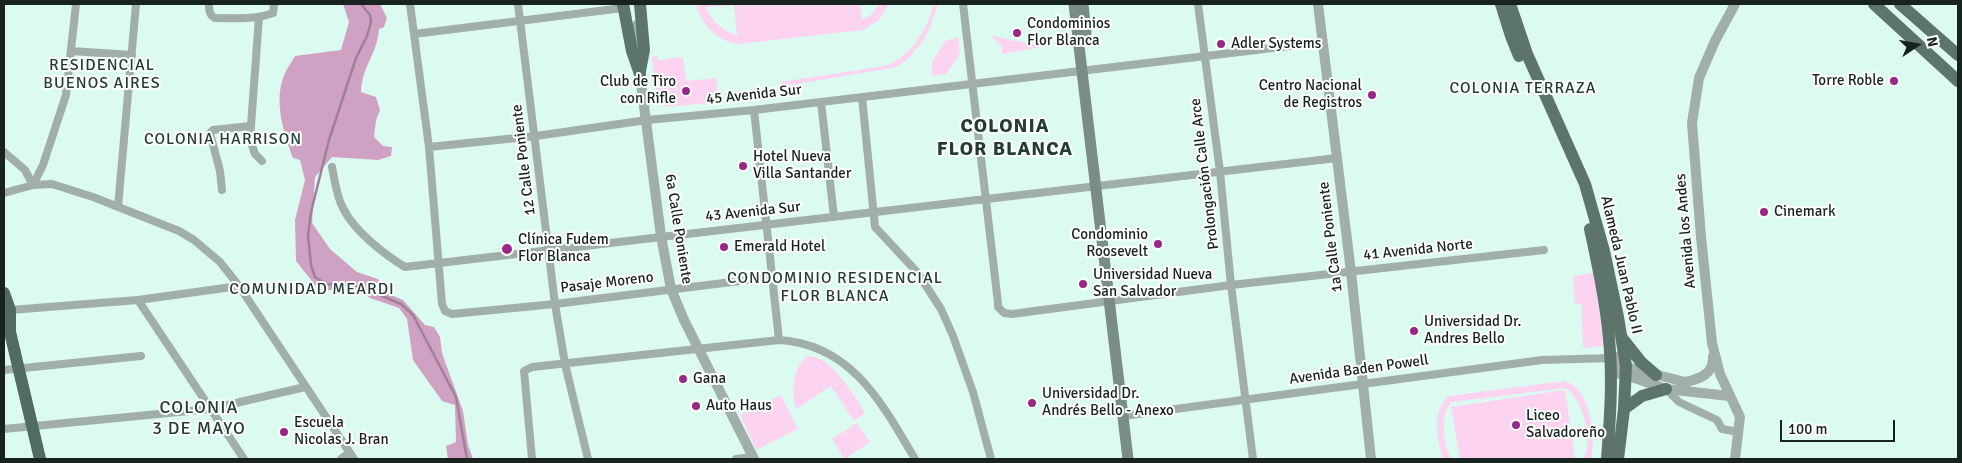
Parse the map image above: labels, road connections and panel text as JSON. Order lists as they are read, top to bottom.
{
  "streets": {
    "main road": ["Alameda Juan Pablo II"],
    "street": [
      "45 Avenida Sur",
      "12 Calle Poniente",
      "Prolongación Calle Arce",
      "43 Avenida Sur",
      "6a Calle Poniente",
      "Avenida los Andes",
      "1a Calle Poniente",
      "41 Avenida Norte",
      "Pasaje Moreno",
      "Avenida Baden Powell"
    ]
  },
  "crossings": [
    ["45 Avenida Sur", "12 Calle Poniente"],
    ["45 Avenida Sur", "Prolongación Calle Arce"],
    ["45 Avenida Sur", "6a Calle Poniente"],
    ["45 Avenida Sur", "1a Calle Poniente"],
    ["12 Calle Poniente", "43 Avenida Sur"],
    ["12 Calle Poniente", "Pasaje Moreno"],
    ["Prolongación Calle Arce", "43 Avenida Sur"],
    ["Prolongación Calle Arce", "41 Avenida Norte"],
    ["Prolongación Calle Arce", "Avenida Baden Powell"],
    ["43 Avenida Sur", "6a Calle Poniente"],
    ["43 Avenida Sur", "1a Calle Poniente"],
    ["43 Avenida Sur", "41 Avenida Norte"],
    ["43 Avenida Sur", "Pasaje Moreno"],
    ["6a Calle Poniente", "Pasaje Moreno"],
    ["Avenida los Andes", "Avenida Baden Powell"],
    ["1a Calle Poniente", "41 Avenida Norte"],
    ["1a Calle Poniente", "Avenida Baden Powell"],
    ["Alameda Juan Pablo II", "Avenida Baden Powell"]
  ],
  "districts": [
    "RESIDENCIAL BUENOS AIRES",
    "COLONIA TERRAZA",
    "COLONIA FLOR BLANCA",
    "COLONIA HARRISON",
    "CONDOMINIO RESIDENCIAL FLOR BLANCA",
    "COMUNIDAD MEARDI",
    "COLONIA 3 DE MAYO"
  ],
  "places": [
    "Condominios Flor Blanca",
    "Adler Systems",
    "Torre Roble",
    "Club de Tiro con Rifle",
    "Centro Nacional de Registros",
    "Hotel Nueva Villa Santander",
    "Cinemark",
    "Condominio Roosevelt",
    "Emerald Hotel",
    "Clínica Fudem Flor Blanca",
    "Universidad Nueva San Salvador",
    "Universidad Dr. Andres Bello",
    "Gana",
    "Universidad Dr. Andrés Bello - Anexo",
    "Auto Haus",
    "Liceo Salvadoreño",
    "Escuela Nicolas J. Bran"
  ],
  "scale_bar": "100 m",
  "north": "right"
}
